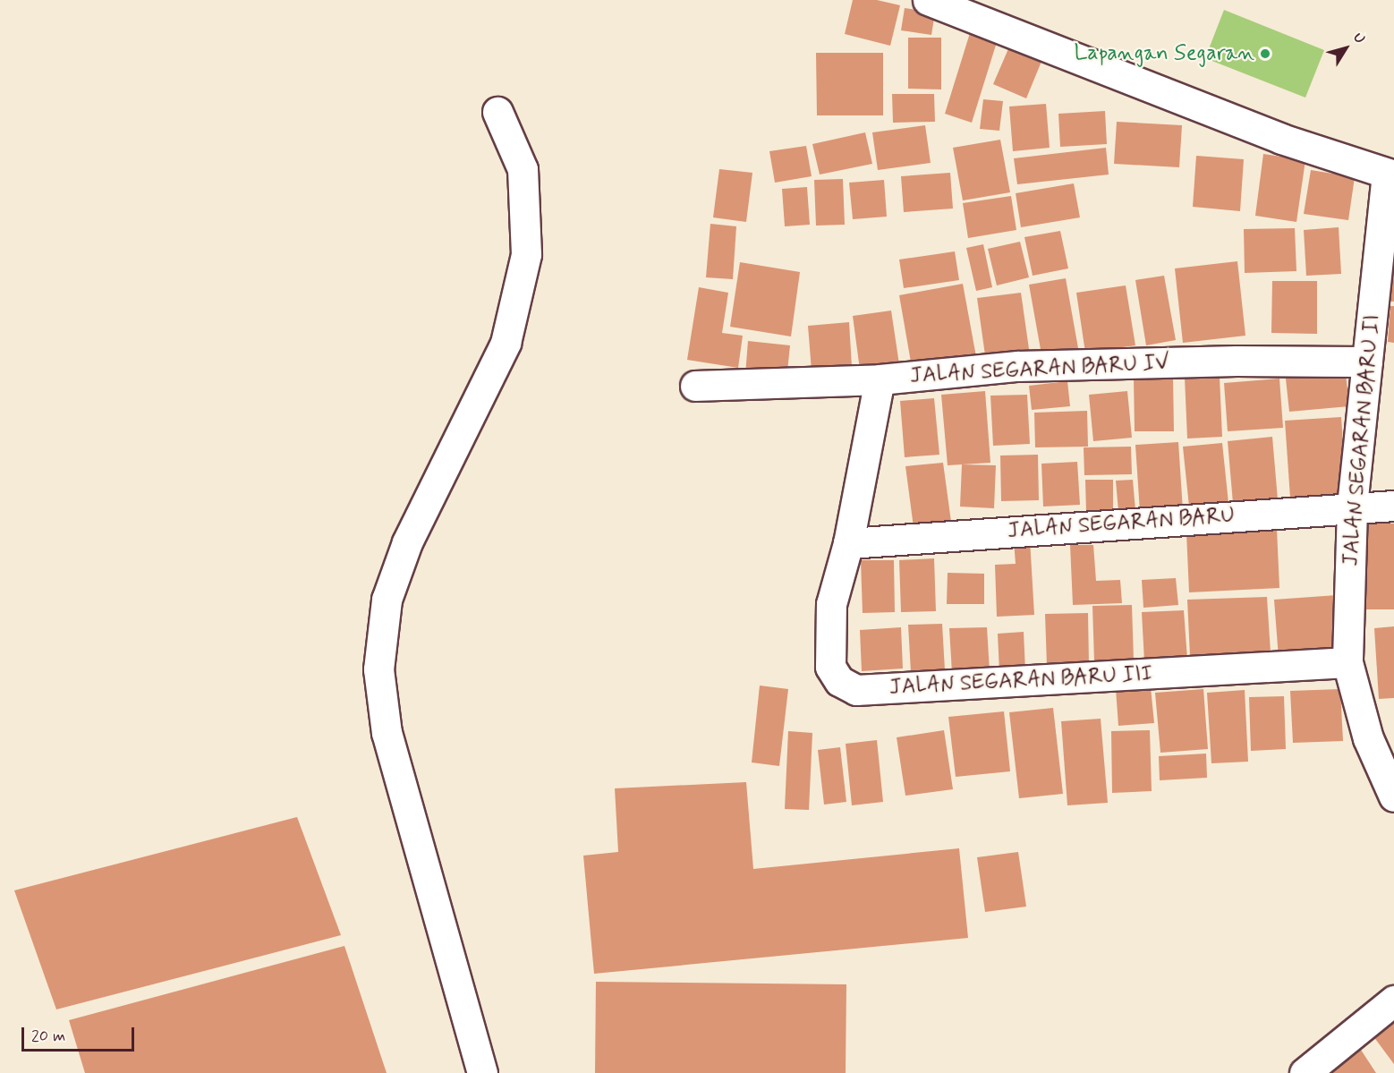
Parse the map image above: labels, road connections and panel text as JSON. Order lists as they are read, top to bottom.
{
  "streets": {
    "street": [
      "JALAN SEGARAN BARU IV",
      "JALAN SEGARAN BARU II",
      "JALAN SEGARAN BARU",
      "JALAN SEGARAN BARU III"
    ]
  },
  "crossings": [
    ["JALAN SEGARAN BARU IV", "JALAN SEGARAN BARU II"],
    ["JALAN SEGARAN BARU II", "JALAN SEGARAN BARU"],
    ["JALAN SEGARAN BARU II", "JALAN SEGARAN BARU III"],
    ["JALAN SEGARAN BARU", "JALAN SEGARAN BARU III"]
  ],
  "places": ["Lapangan Segaran"],
  "scale_bar": "20 m",
  "north": "top right"
}
